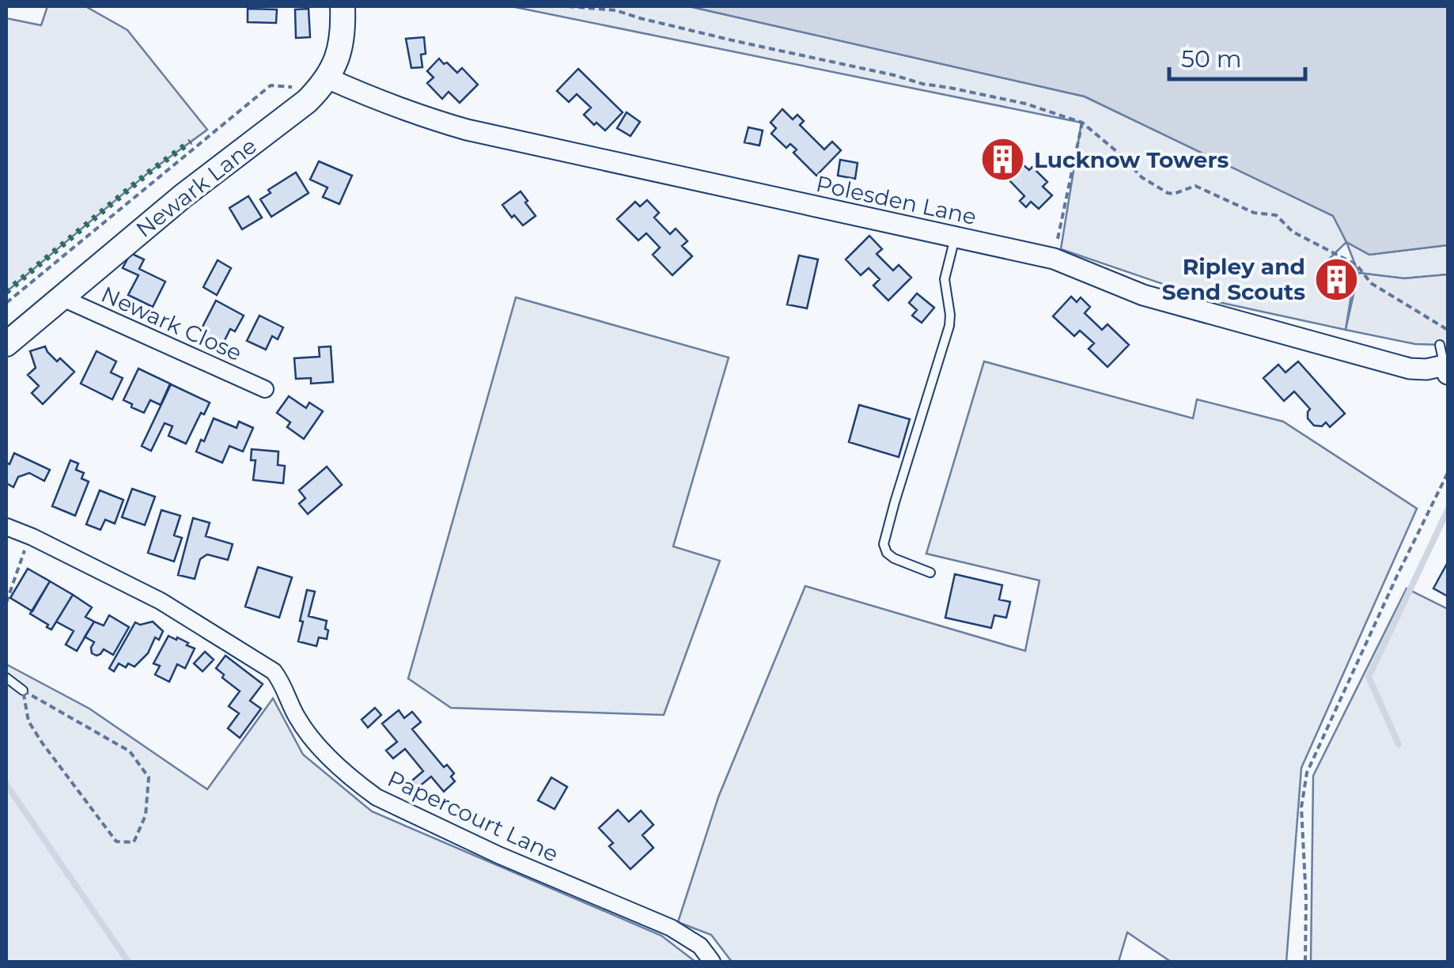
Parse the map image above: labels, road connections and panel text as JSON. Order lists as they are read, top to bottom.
{
  "streets": {
    "main road": ["Newark Lane"],
    "street": ["Polesden Lane", "Newark Close", "Papercourt Lane"]
  },
  "crossings": [
    ["Newark Lane", "Polesden Lane"],
    ["Newark Lane", "Newark Close"]
  ],
  "places": {
    "building": ["Lucknow Towers", "Ripley and Send Scouts"]
  },
  "scale_bar": "50 m"
}
